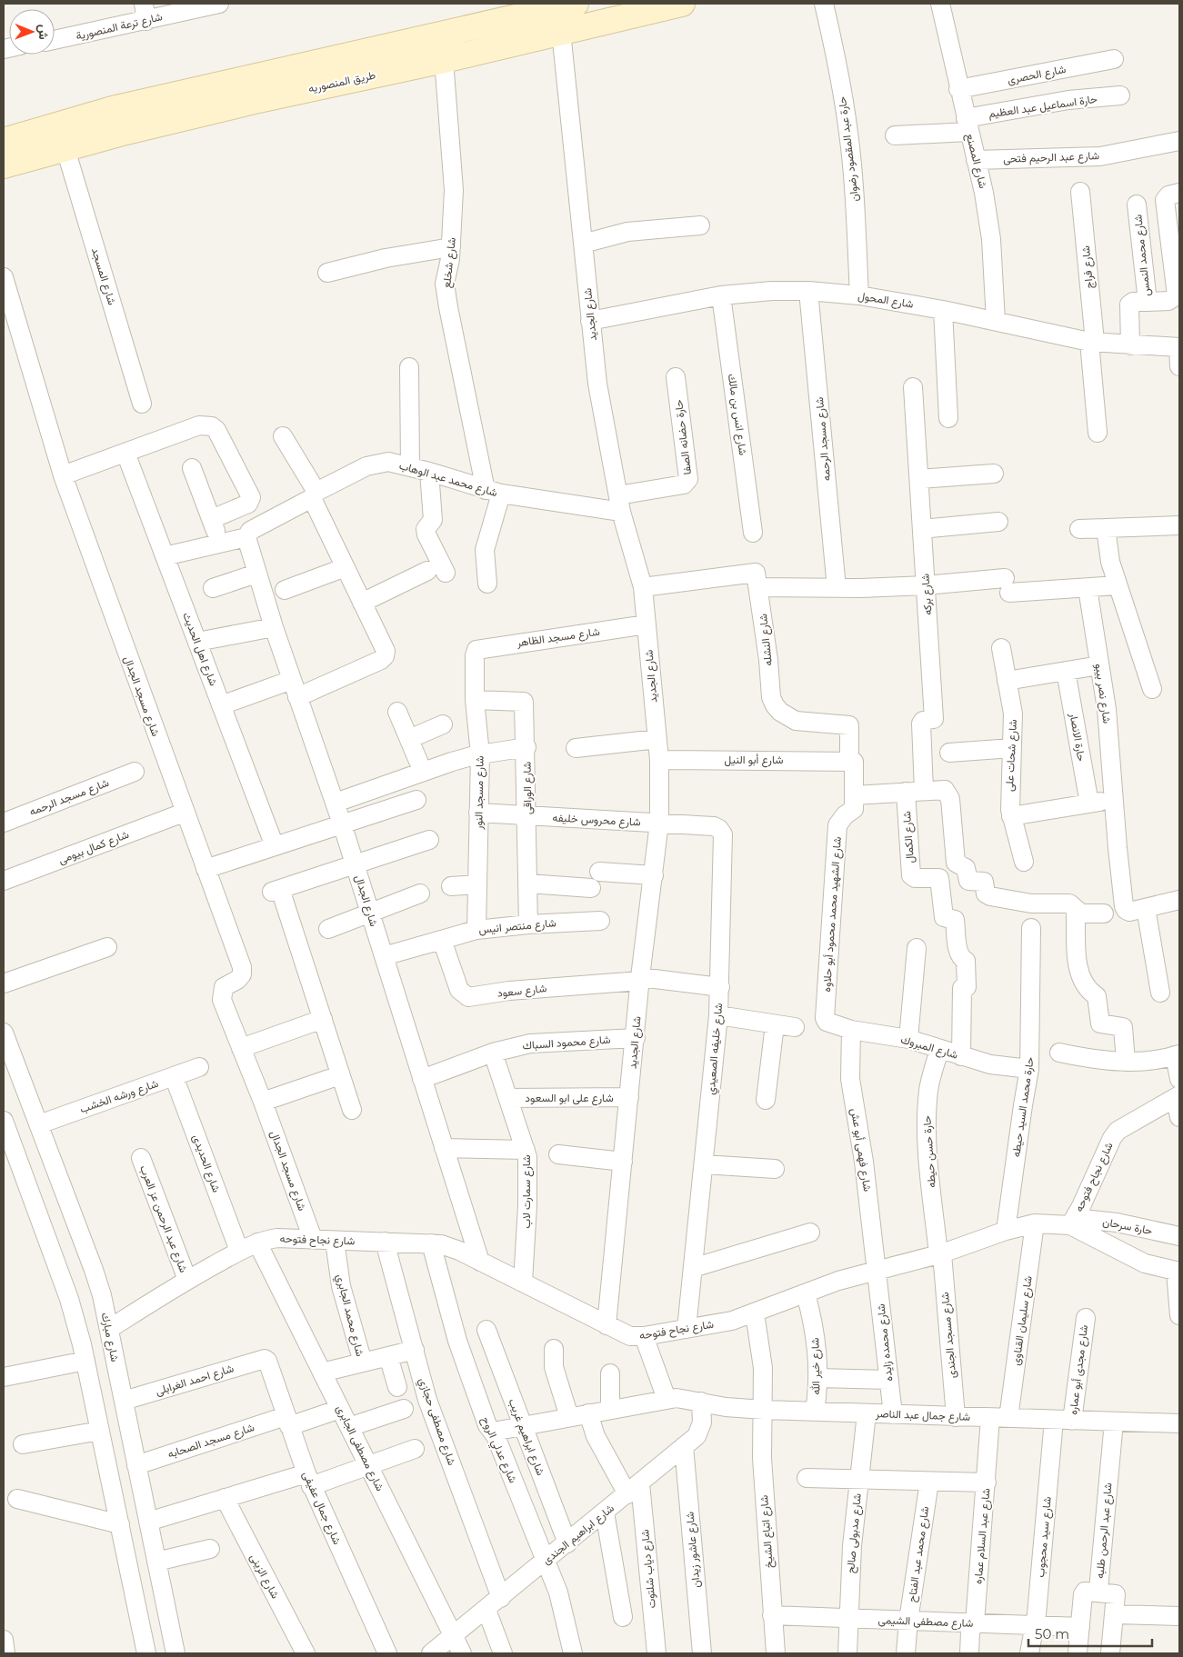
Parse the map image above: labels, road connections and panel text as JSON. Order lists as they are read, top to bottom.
{
  "streets": {
    "main road": ["طريق المنصوريه"],
    "street": [
      "شارع ترعة المنصورية",
      "شارع الحصرى",
      "حارة اسماعيل عبد العظيم",
      "حارة عبد المقصود رضوان",
      "شارع عبد الرحيم فتحى",
      "شارع المصنع",
      "شارع محمد النمس",
      "شارع شخلع",
      "شارع فراج",
      "شارع المسجد",
      "شارع المحول",
      "شارع الجديد",
      "شارع انس بن مالك",
      "حارة حضانه الصفا",
      "شارع مسجد الرحمه",
      "شارع محمد عبد الوهاب",
      "شارع بركه",
      "شارع مسجد الظاهر",
      "شارع النشله",
      "شارع اهل الحديث",
      "شارع نصر بيبو",
      "شارع مسجد الجدال",
      "حارة الانصار",
      "شارع شحات على",
      "شارع أبو النيل",
      "شارع الوراقى",
      "شارع مسجد النور",
      "شارع محروس خليفه",
      "شارع الكمال",
      "شارع كمال بيومى",
      "شارع الجدال",
      "شارع الشهيد محمد محمود أبو حلاوه",
      "شارع منتصر انيس",
      "شارع سعود",
      "شارع محمود السباك",
      "شارع المبروك",
      "شارع خليفه الصعيدي",
      "شارع ورشه الخشب",
      "شارع على ابو السعود",
      "حارة محمد السيد حيطه",
      "شارع فهمى أبو عش",
      "حارة حسن حيطه",
      "شارع الحديدى",
      "شارع نجاح فتوحه",
      "شارع سمارت لاب",
      "شارع عبد الرحمن عز العرب",
      "حارة سرحان",
      "شارع محمد الجابري",
      "شارع سليمان القناوى",
      "شارع مسجد الجندى",
      "شارع مبارك",
      "شارع محمده زايده",
      "شارع خير الله",
      "شارع مجدى أبو عماره",
      "شارع احمد الغرابلى",
      "شارع جمال عبد الناصر",
      "شارع مصطفى حجازي",
      "شارع ابراهيم غريب",
      "شارع مسجد الصحابه",
      "شارع مصطفى الجابرى",
      "شارع عدلي الروح",
      "شارع جمال عفيفى",
      "شارع عبد الرحمن طلبه",
      "شارع اتباع الشيخ",
      "شارع مدبولى صالح",
      "شارع ابراهيم الجندى",
      "شارع عبد السلام عماره",
      "شارع سيد محجوب",
      "شارع عاشور زيدان",
      "شارع محمد عبد الفتاح",
      "شارع دياب شلتوت",
      "شارع الزينى",
      "شارع مصطفى الشيمى"
    ]
  },
  "crossings": [
    ["شارع الحصرى", "شارع المصنع"],
    ["طريق المنصوريه", "شارع شخلع"],
    ["طريق المنصوريه", "شارع المسجد"],
    ["طريق المنصوريه", "شارع الجديد"],
    ["حارة اسماعيل عبد العظيم", "شارع المصنع"],
    ["حارة عبد المقصود رضوان", "شارع المحول"],
    ["شارع عبد الرحيم فتحى", "شارع المصنع"],
    ["شارع المصنع", "شارع المحول"],
    ["شارع محمد النمس", "شارع المحول"],
    ["شارع شخلع", "شارع محمد عبد الوهاب"],
    ["شارع فراج", "شارع المحول"],
    ["شارع المحول", "شارع الجديد"],
    ["شارع المحول", "شارع انس بن مالك"],
    ["شارع المحول", "شارع مسجد الرحمه"],
    ["شارع الجديد", "حارة حضانه الصفا"],
    ["شارع الجديد", "شارع محمد عبد الوهاب"],
    ["شارع الجديد", "شارع مسجد الظاهر"],
    ["شارع الجديد", "شارع النشله"],
    ["شارع الجديد", "شارع أبو النيل"],
    ["شارع الجديد", "شارع محروس خليفه"],
    ["شارع الجديد", "شارع سعود"],
    ["شارع الجديد", "شارع محمود السباك"],
    ["شارع الجديد", "شارع خليفه الصعيدي"],
    ["شارع الجديد", "شارع على ابو السعود"],
    ["شارع الجديد", "شارع نجاح فتوحه"],
    ["حارة حضانه الصفا", "شارع محمد عبد الوهاب"],
    ["شارع محمد عبد الوهاب", "شارع الجدال"],
    ["شارع مسجد الظاهر", "شارع مسجد النور"],
    ["شارع النشله", "شارع أبو النيل"],
    ["شارع النشله", "شارع الشهيد محمد محمود أبو حلاوه"],
    ["شارع مسجد الجدال", "شارع كمال بيومى"],
    ["شارع مسجد الجدال", "شارع نجاح فتوحه"],
    ["شارع أبو النيل", "شارع الشهيد محمد محمود أبو حلاوه"],
    ["شارع الوراقى", "شارع مسجد النور"],
    ["شارع الوراقى", "شارع محروس خليفه"],
    ["شارع الوراقى", "شارع منتصر انيس"],
    ["شارع مسجد النور", "شارع محروس خليفه"],
    ["شارع مسجد النور", "شارع منتصر انيس"],
    ["شارع محروس خليفه", "شارع خليفه الصعيدي"],
    ["شارع الكمال", "شارع المبروك"],
    ["شارع الجدال", "شارع منتصر انيس"],
    ["شارع الجدال", "شارع محمود السباك"],
    ["شارع الجدال", "شارع نجاح فتوحه"],
    ["شارع الشهيد محمد محمود أبو حلاوه", "شارع المبروك"],
    ["شارع منتصر انيس", "شارع سعود"],
    ["شارع سعود", "شارع خليفه الصعيدي"],
    ["شارع محمود السباك", "شارع سمارت لاب"],
    ["شارع المبروك", "حارة محمد السيد حيطه"],
    ["شارع المبروك", "شارع فهمى أبو عش"],
    ["شارع المبروك", "حارة حسن حيطه"],
    ["شارع خليفه الصعيدي", "شارع نجاح فتوحه"],
    ["شارع ورشه الخشب", "شارع الحديدى"],
    ["شارع ورشه الخشب", "شارع مبارك"],
    ["شارع على ابو السعود", "شارع سمارت لاب"],
    ["حارة محمد السيد حيطه", "شارع نجاح فتوحه"],
    ["شارع فهمى أبو عش", "شارع نجاح فتوحه"],
    ["شارع فهمى أبو عش", "شارع محمده زايده"],
    ["حارة حسن حيطه", "شارع نجاح فتوحه"],
    ["حارة حسن حيطه", "شارع مسجد الجندى"],
    ["شارع الحديدى", "شارع نجاح فتوحه"],
    ["شارع نجاح فتوحه", "شارع سمارت لاب"],
    ["شارع نجاح فتوحه", "شارع عبد الرحمن عز العرب"],
    ["شارع نجاح فتوحه", "حارة سرحان"],
    ["شارع نجاح فتوحه", "شارع محمد الجابري"],
    ["شارع نجاح فتوحه", "شارع سليمان القناوى"],
    ["شارع نجاح فتوحه", "شارع مسجد الجندى"],
    ["شارع نجاح فتوحه", "شارع مبارك"],
    ["شارع نجاح فتوحه", "شارع محمده زايده"],
    ["شارع نجاح فتوحه", "شارع خير الله"],
    ["شارع نجاح فتوحه", "شارع مصطفى حجازي"],
    ["شارع نجاح فتوحه", "شارع مصطفى الجابرى"],
    ["شارع نجاح فتوحه", "شارع عدلي الروح"],
    ["شارع نجاح فتوحه", "شارع اتباع الشيخ"],
    ["شارع سليمان القناوى", "شارع جمال عبد الناصر"],
    ["شارع سليمان القناوى", "شارع عبد السلام عماره"],
    ["شارع مسجد الجندى", "شارع جمال عبد الناصر"],
    ["شارع مبارك", "شارع احمد الغرابلى"],
    ["شارع مبارك", "شارع مسجد الصحابه"],
    ["شارع محمده زايده", "شارع جمال عبد الناصر"],
    ["شارع خير الله", "شارع جمال عبد الناصر"],
    ["شارع مجدى أبو عماره", "شارع جمال عبد الناصر"],
    ["شارع احمد الغرابلى", "شارع جمال عفيفى"],
    ["شارع جمال عبد الناصر", "شارع ابراهيم غريب"],
    ["شارع جمال عبد الناصر", "شارع عدلي الروح"],
    ["شارع جمال عبد الناصر", "شارع عبد الرحمن طلبه"],
    ["شارع جمال عبد الناصر", "شارع اتباع الشيخ"],
    ["شارع جمال عبد الناصر", "شارع مدبولى صالح"],
    ["شارع جمال عبد الناصر", "شارع ابراهيم الجندى"],
    ["شارع جمال عبد الناصر", "شارع عبد السلام عماره"],
    ["شارع جمال عبد الناصر", "شارع سيد محجوب"],
    ["شارع مصطفى حجازي", "شارع ابراهيم الجندى"],
    ["شارع ابراهيم غريب", "شارع ابراهيم الجندى"],
    ["شارع مسجد الصحابه", "شارع مصطفى الجابرى"],
    ["شارع مسجد الصحابه", "شارع جمال عفيفى"],
    ["شارع مصطفى الجابرى", "شارع ابراهيم الجندى"],
    ["شارع عدلي الروح", "شارع ابراهيم الجندى"],
    ["شارع عبد الرحمن طلبه", "شارع مصطفى الشيمى"],
    ["شارع اتباع الشيخ", "شارع مصطفى الشيمى"],
    ["شارع مدبولى صالح", "شارع مصطفى الشيمى"],
    ["شارع ابراهيم الجندى", "شارع عاشور زيدان"],
    ["شارع ابراهيم الجندى", "شارع دياب شلتوت"],
    ["شارع عبد السلام عماره", "شارع مصطفى الشيمى"],
    ["شارع سيد محجوب", "شارع مصطفى الشيمى"],
    ["شارع محمد عبد الفتاح", "شارع مصطفى الشيمى"]
  ],
  "scale_bar": "50 m",
  "north": "right"
}
